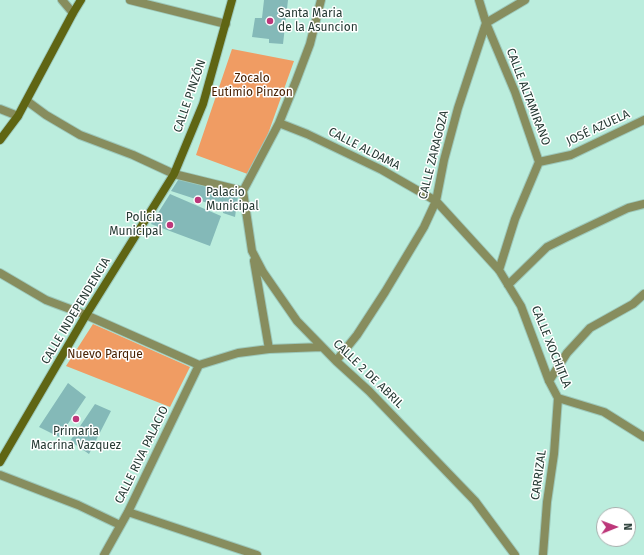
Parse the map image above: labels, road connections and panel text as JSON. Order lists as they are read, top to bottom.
{
  "streets": {
    "main road": ["CALLE PINZÓN", "CALLE INDEPENDENCIA"],
    "street": [
      "CALLE ALTAMIRANO",
      "JOSÉ AZUELA",
      "CALLE ALDAMA",
      "CALLE ZARAGOZA",
      "CALLE XOCHITLA",
      "CALLE 2 DE ABRIL",
      "CALLE RIVA PALACIO",
      "CARRIZAL"
    ]
  },
  "crossings": [
    ["CALLE PINZÓN", "CALLE INDEPENDENCIA"],
    ["CALLE ALTAMIRANO", "JOSÉ AZUELA"],
    ["CALLE ALTAMIRANO", "CALLE ALDAMA"],
    ["CALLE ALTAMIRANO", "CALLE ZARAGOZA"],
    ["CALLE ALTAMIRANO", "CALLE XOCHITLA"],
    ["CALLE ALDAMA", "CALLE ZARAGOZA"],
    ["CALLE ALDAMA", "CALLE XOCHITLA"],
    ["CALLE ZARAGOZA", "CALLE 2 DE ABRIL"],
    ["CALLE XOCHITLA", "CARRIZAL"]
  ],
  "parks": ["Zocalo Eutimio Pinzon", "Nuevo Parque"],
  "places": [
    "Santa Maria de la Asuncion",
    "Palacio Municipal",
    "Policia Municipal",
    "Primaria Macrina Vazquez"
  ],
  "north": "right"
}
